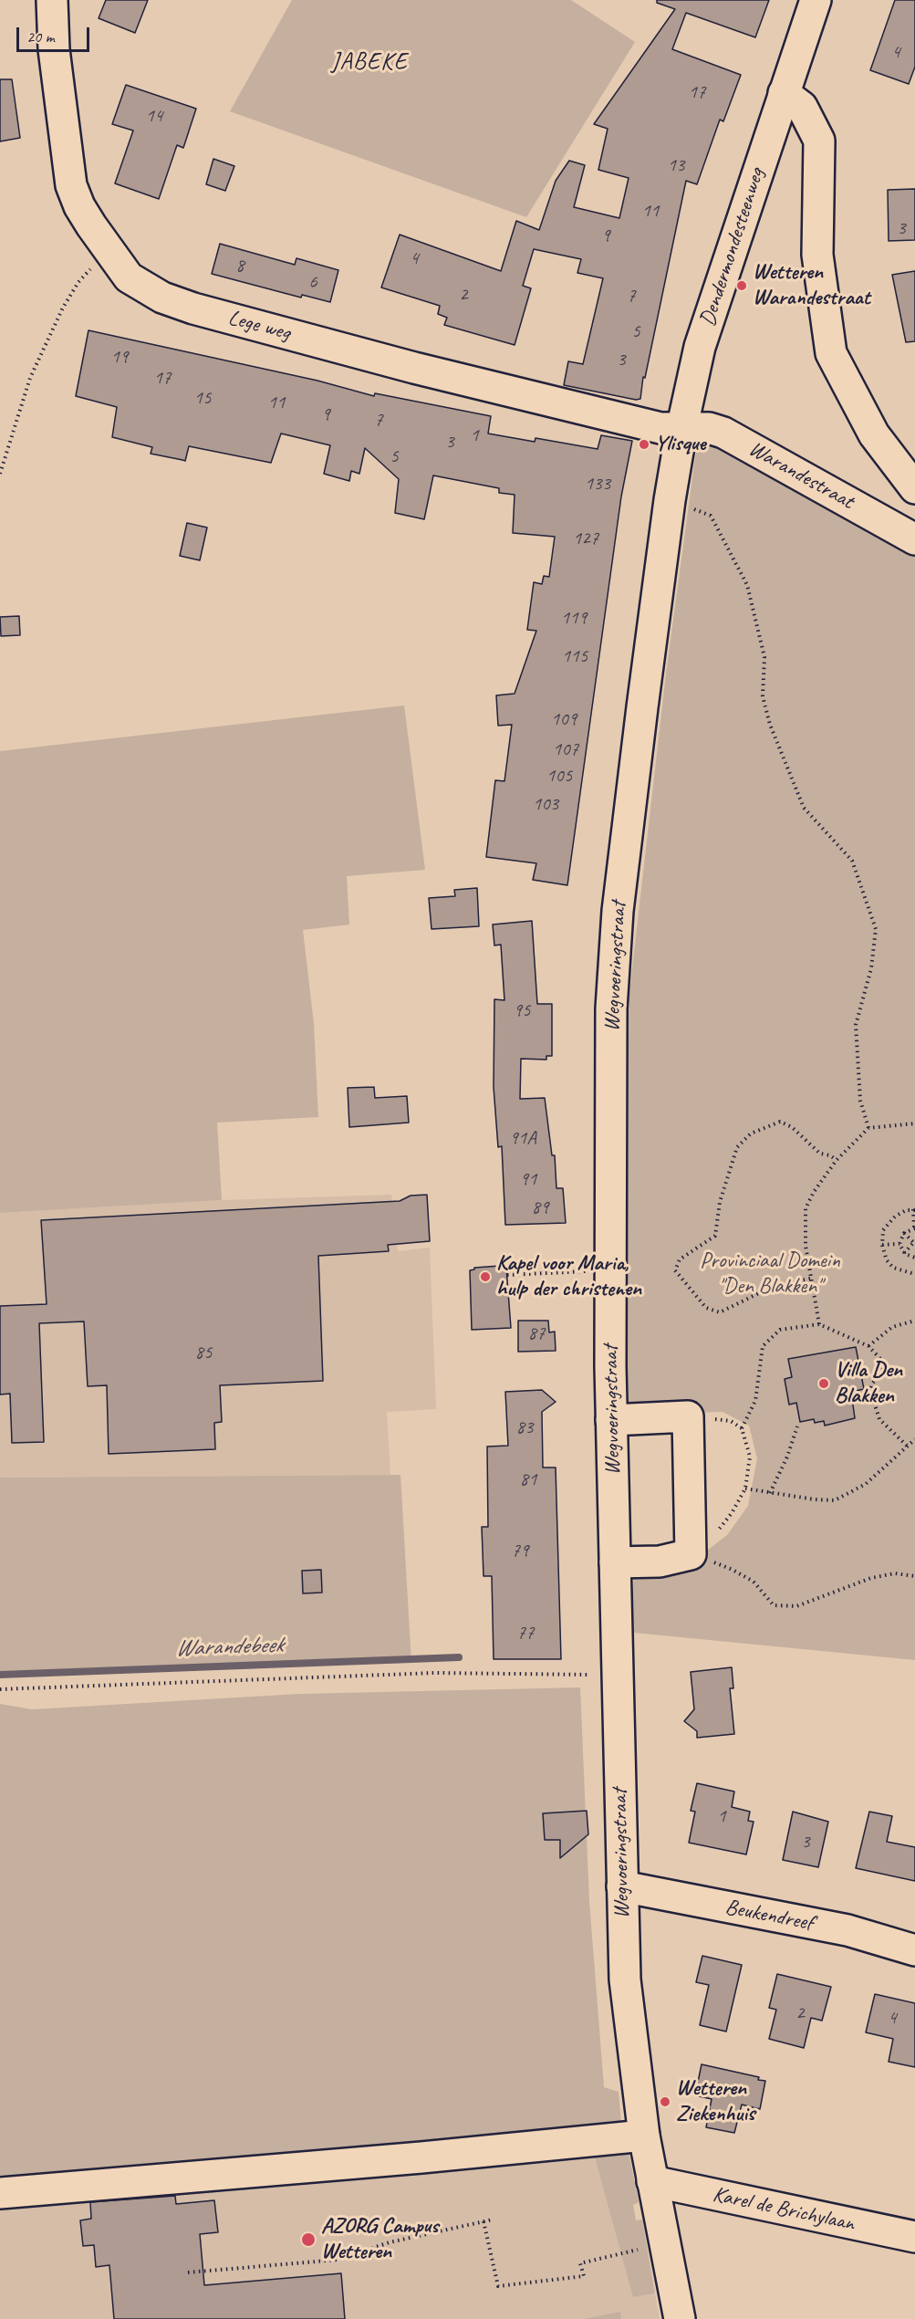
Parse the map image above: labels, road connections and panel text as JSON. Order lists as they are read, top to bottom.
{
  "streets": {
    "main road": [
      "Dendermondesteenweg",
      "Lege weg",
      "Warandestraat",
      "Wegvoeringstraat",
      "Beukendreef",
      "Karel de Brichylaan"
    ]
  },
  "crossings": [
    ["Dendermondesteenweg", "Lege weg"],
    ["Dendermondesteenweg", "Warandestraat"],
    ["Dendermondesteenweg", "Wegvoeringstraat"],
    ["Lege weg", "Warandestraat"],
    ["Wegvoeringstraat", "Beukendreef"],
    ["Wegvoeringstraat", "Karel de Brichylaan"]
  ],
  "districts": ["JABEKE"],
  "water": ["Warandebeek"],
  "parks": ["Provinciaal Domein \"Den Blakken\""],
  "places": [
    "Wetteren Warandestraat",
    "Ylisque",
    "Kapel voor Maria, hulp der christenen",
    "Villa Den Blakken",
    "Wetteren Ziekenhuis",
    "AZORG Campus Wetteren"
  ],
  "house_numbers": [
    "4",
    "17",
    "14",
    "13",
    "11",
    "3",
    "9",
    "4",
    "8",
    "6",
    "2",
    "7",
    "5",
    "19",
    "3",
    "17",
    "15",
    "11",
    "9",
    "7",
    "1",
    "3",
    "5",
    "133",
    "127",
    "119",
    "115",
    "109",
    "107",
    "105",
    "103",
    "95",
    "91A",
    "91",
    "89",
    "87",
    "85",
    "83",
    "81",
    "79",
    "77",
    "1",
    "3",
    "2",
    "4"
  ],
  "scale_bar": "20 m"
}
